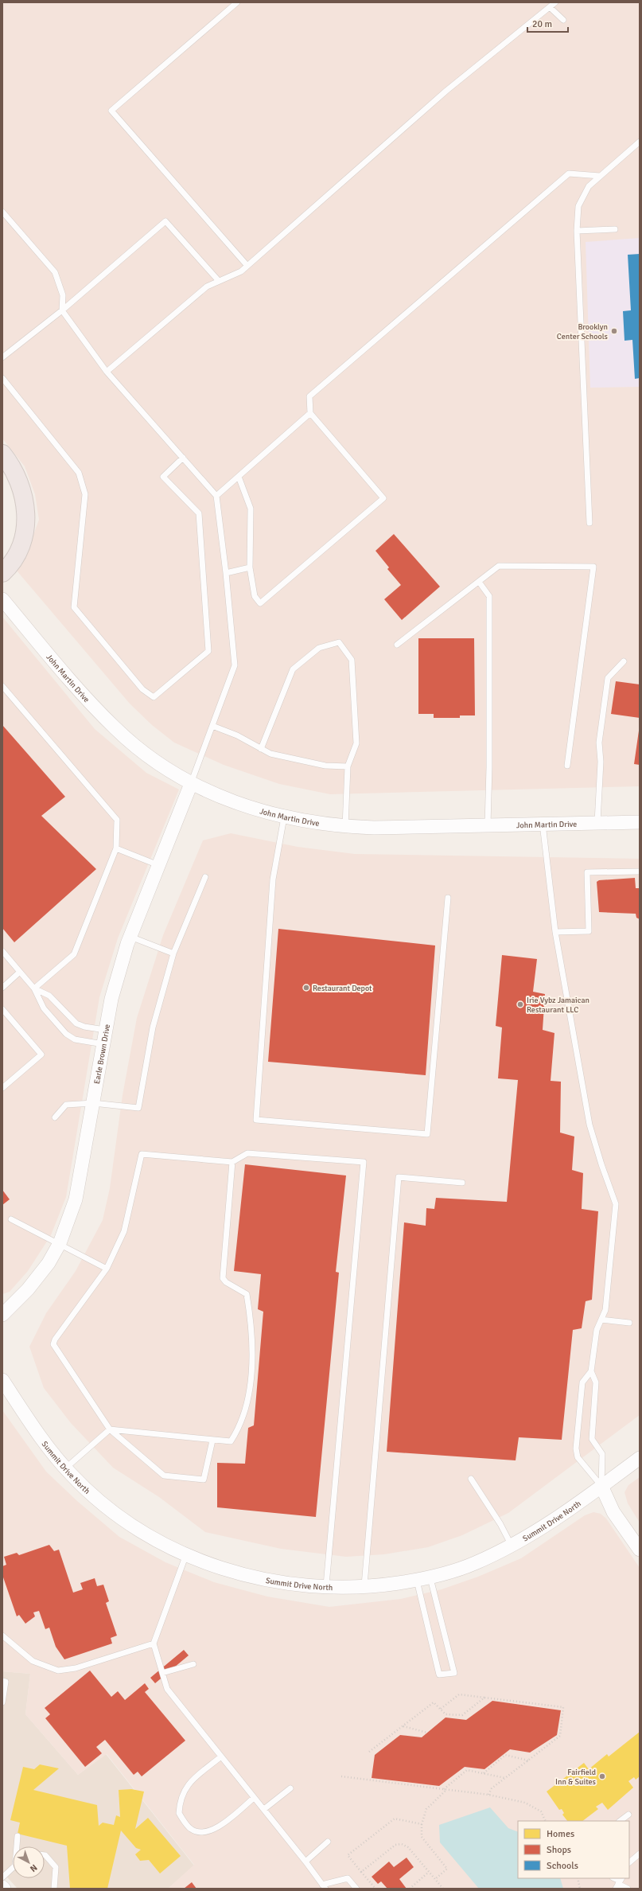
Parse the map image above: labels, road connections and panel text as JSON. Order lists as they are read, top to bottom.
{
  "streets": {
    "street": ["John Martin Drive", "Earle Brown Drive", "Summit Drive North"]
  },
  "crossings": [
    ["John Martin Drive", "Earle Brown Drive"]
  ],
  "places": [
    "Brooklyn Center Schools",
    "Restaurant Depot",
    "Irie Vybz Jamaican Restaurant LLC",
    "Fairfield Inn & Suites"
  ],
  "legend": ["Homes", "Shops", "Schools"],
  "scale_bar": "20 m",
  "north": "bottom right"
}
